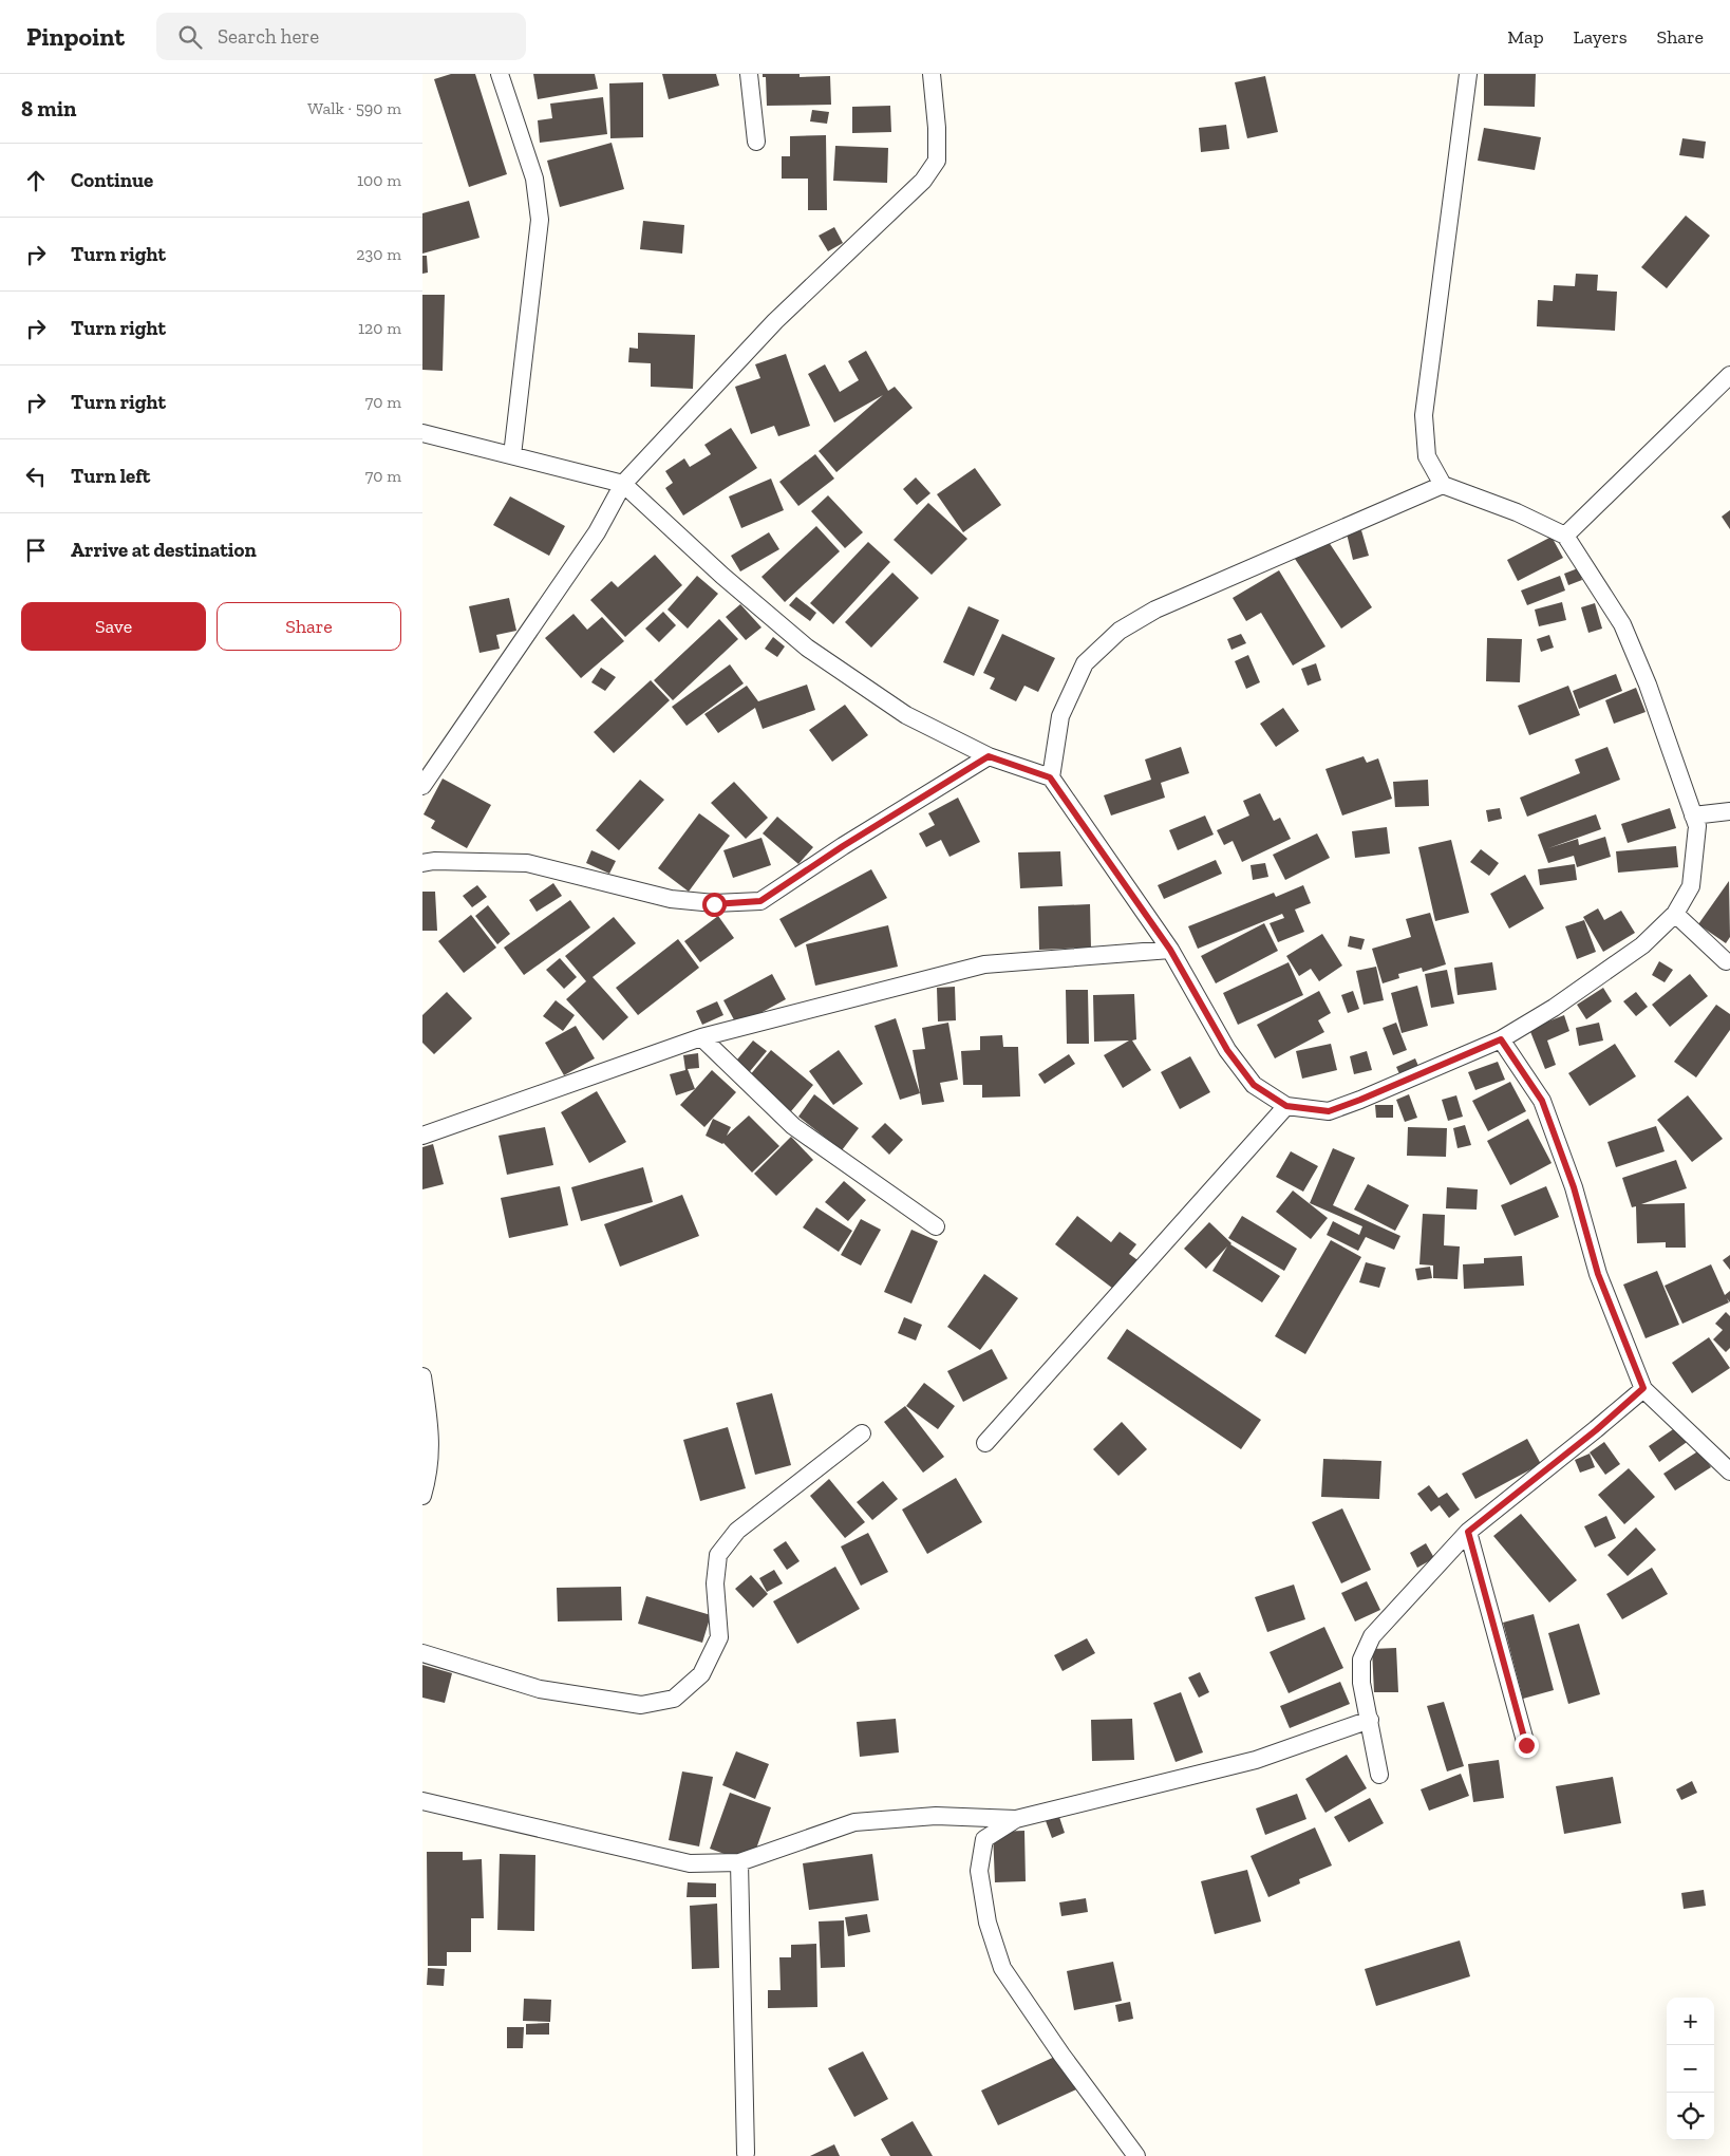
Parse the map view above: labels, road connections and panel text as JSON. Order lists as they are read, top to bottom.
{
  "page": {
    "header": "Pinpoint",
    "search": "Search here",
    "nav": ["Map", "Layers", "Share"],
    "heading": ["8 min", "Walk · 590 m"],
    "list": [
      ["Continue", "100 m"],
      ["Turn right", "230 m"],
      ["Turn right", "120 m"],
      ["Turn right", "70 m"],
      ["Turn left", "70 m"],
      "Arrive at destination"
    ],
    "buttons": ["Save", "Share"],
    "map_buttons": ["+", "−"]
  }
}
